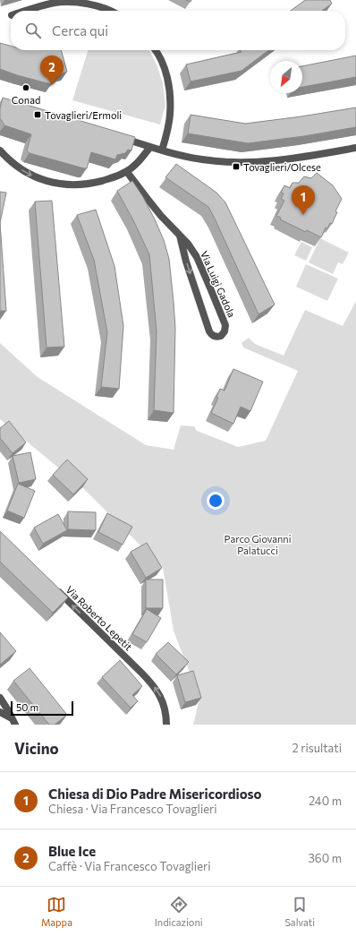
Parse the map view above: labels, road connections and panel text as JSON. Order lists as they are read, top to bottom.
{
  "streets": {
    "street": ["Via Luigi Gadola", "Via Roberto Lepetit"]
  },
  "one_way": ["Via Roberto Lepetit"],
  "parks": ["Parco Giovanni Palatucci"],
  "places": {
    "other": ["Conad"],
    "transit": ["Tovaglieri/Ermoli", "Tovaglieri/Olcese"]
  },
  "scale_bar": "50 m",
  "north": "bottom left",
  "page": {
    "search": "Cerca qui",
    "pins": ["2", "1"],
    "scale": "50 m",
    "heading": ["Vicino", "2 risultati"],
    "list": [
      {
        "mark": "1",
        "name": "Chiesa di Dio Padre Misericordioso",
        "note": "Chiesa · Via Francesco Tovaglieri",
        "value": "240 m"
      },
      {
        "mark": "2",
        "name": "Blue Ice",
        "note": "Caffè · Via Francesco Tovaglieri",
        "value": "360 m"
      }
    ],
    "nav": ["Mappa", "Indicazioni", "Salvati"]
  }
}
